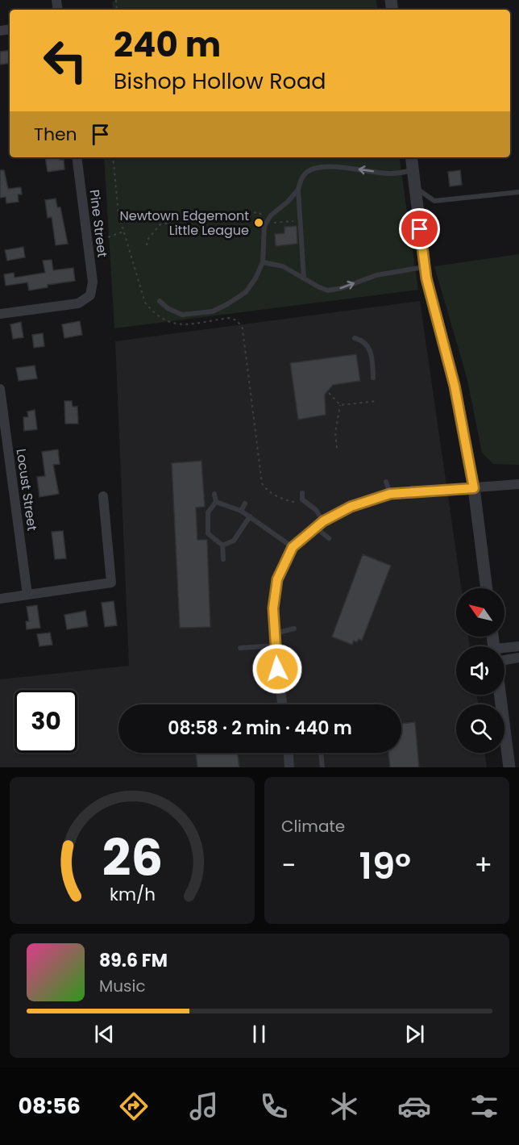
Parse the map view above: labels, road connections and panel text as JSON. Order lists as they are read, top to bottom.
{
  "streets": {
    "street": ["Pine Street", "Locust Street"]
  },
  "places": ["Newtown Edgemont Little League"],
  "north": "top left",
  "page": {
    "turn": ["240 m", "Bishop Hollow Road"],
    "then": "Then",
    "limit": "30",
    "trip": "08:58 · 2 min · 440 m",
    "tile": "Climate",
    "heat": ["−", "19°", "+"],
    "song": ["89.6 FM", "Music"],
    "tabs": "08:56",
    "gauge": ["26", "km/h"]
  }
}
